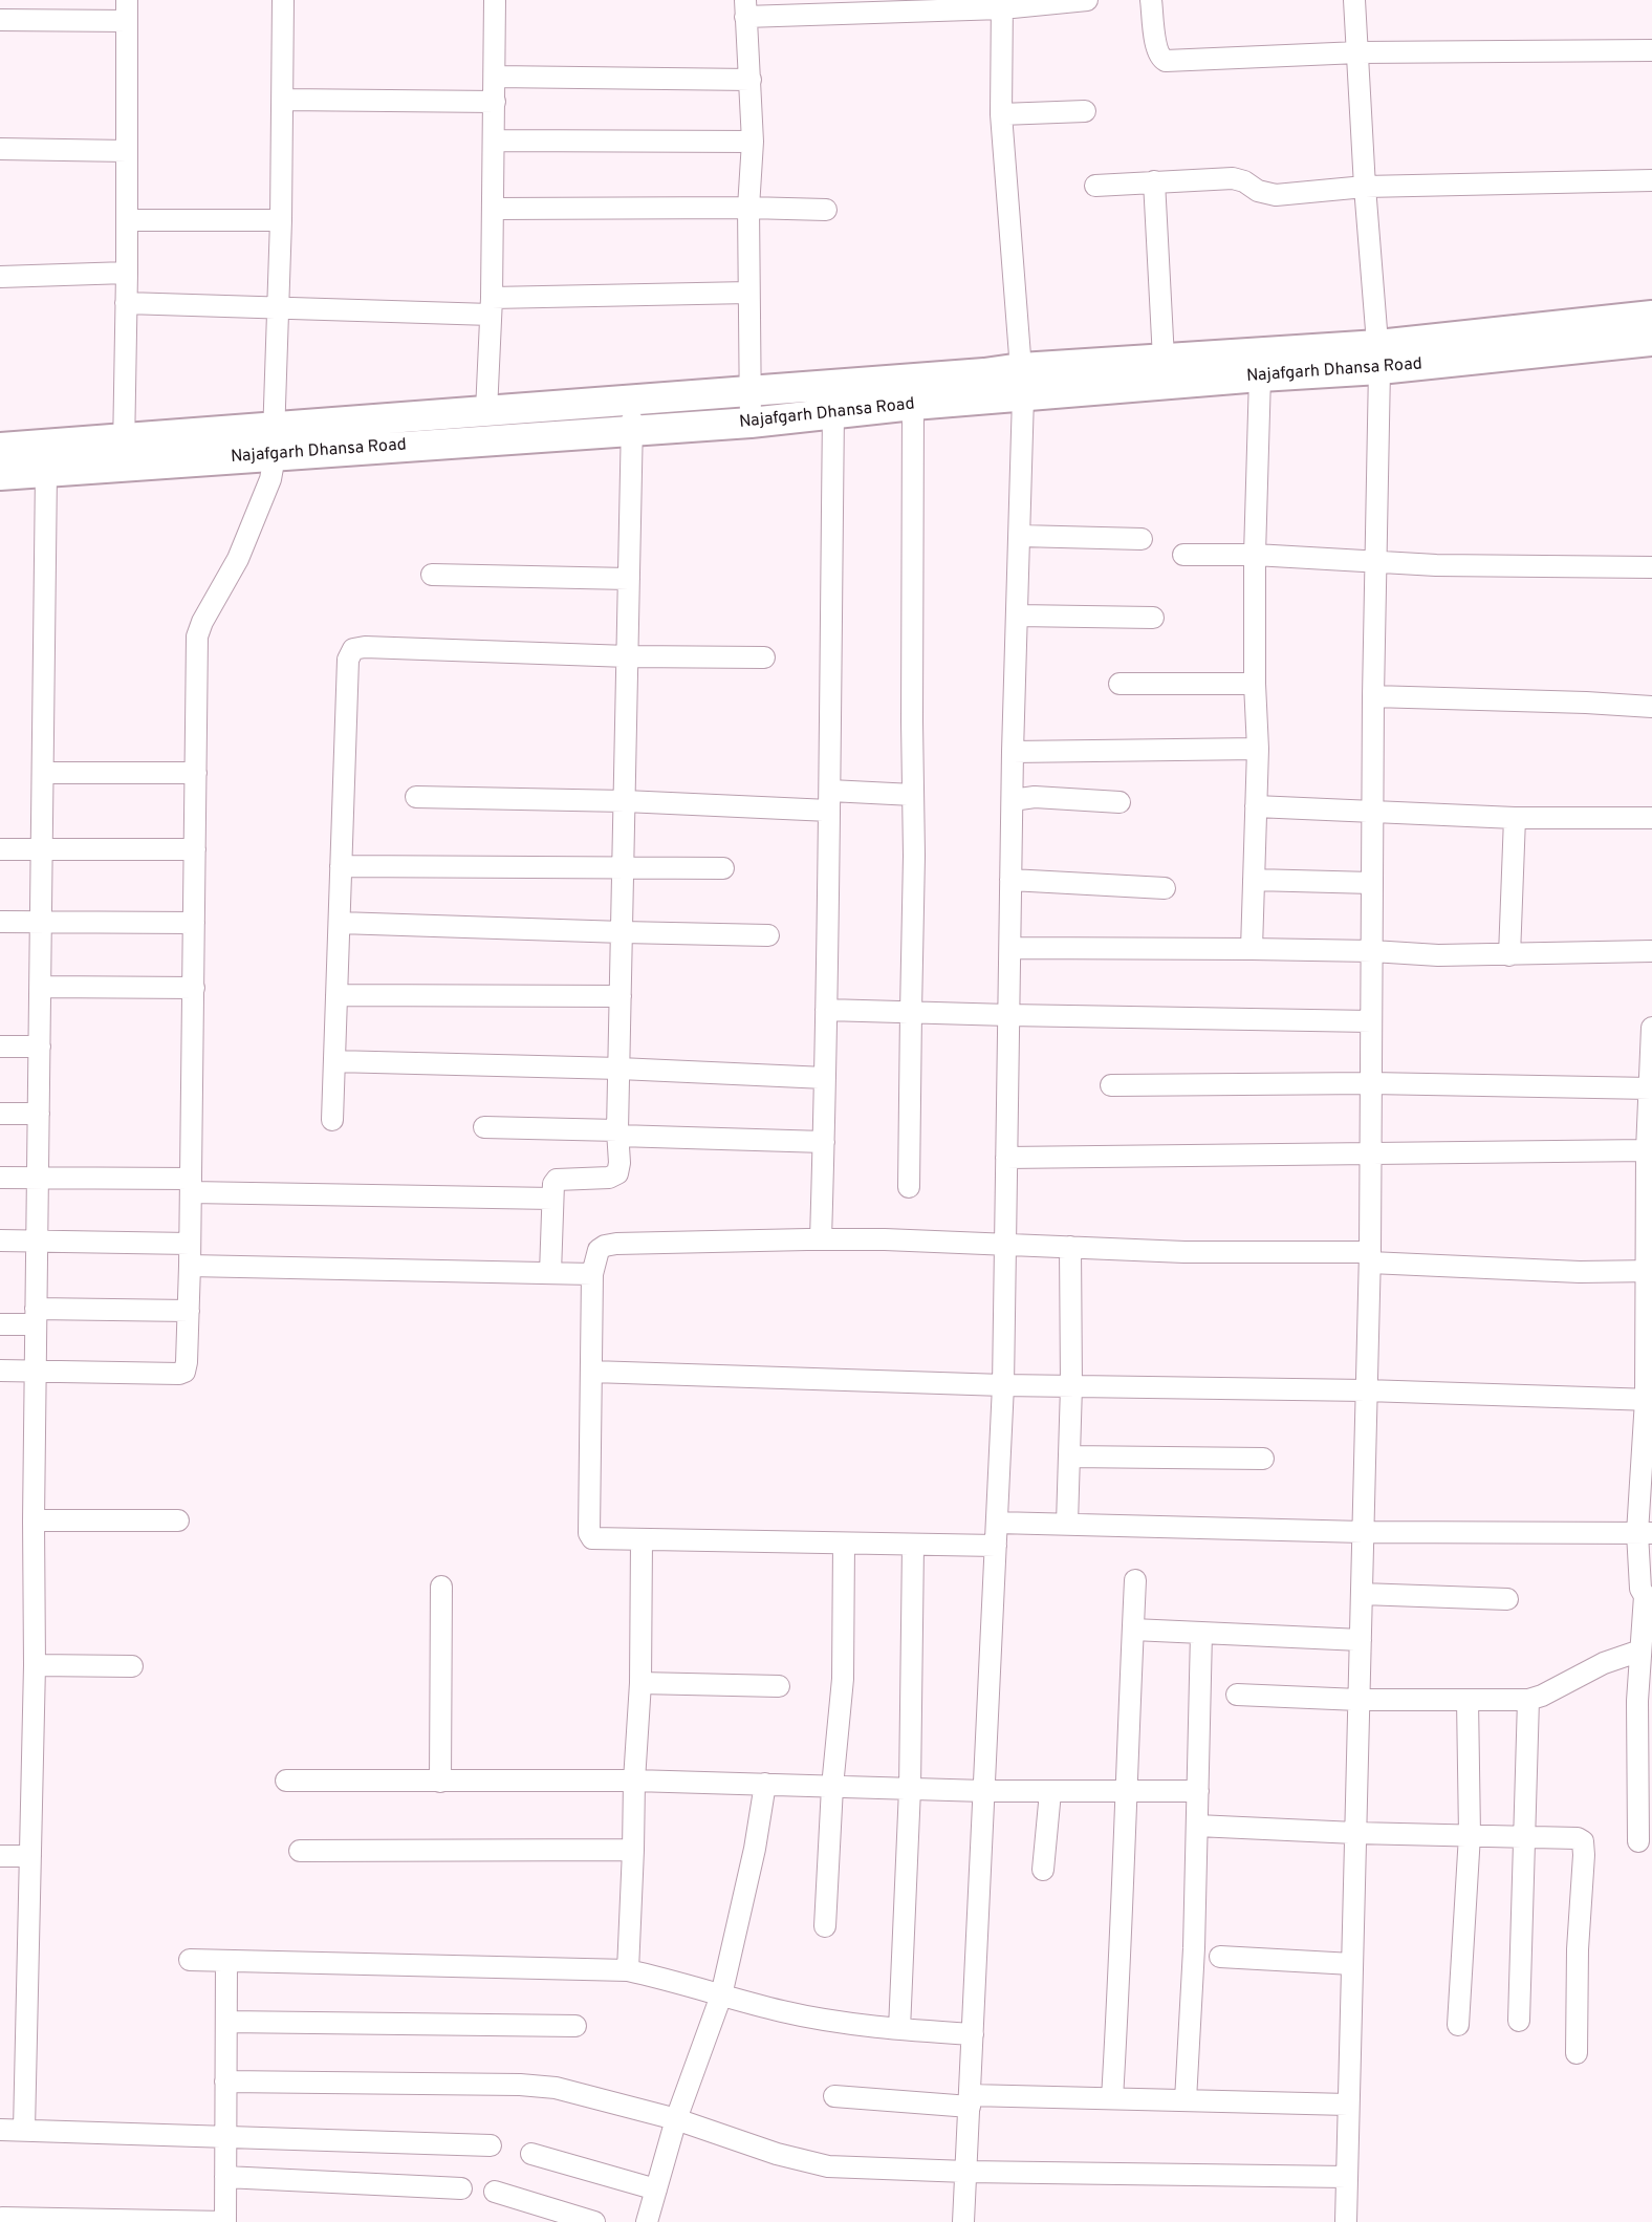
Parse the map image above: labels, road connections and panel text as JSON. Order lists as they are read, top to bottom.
{
  "streets": {
    "main road": ["Najafgarh Dhansa Road"]
  }
}
